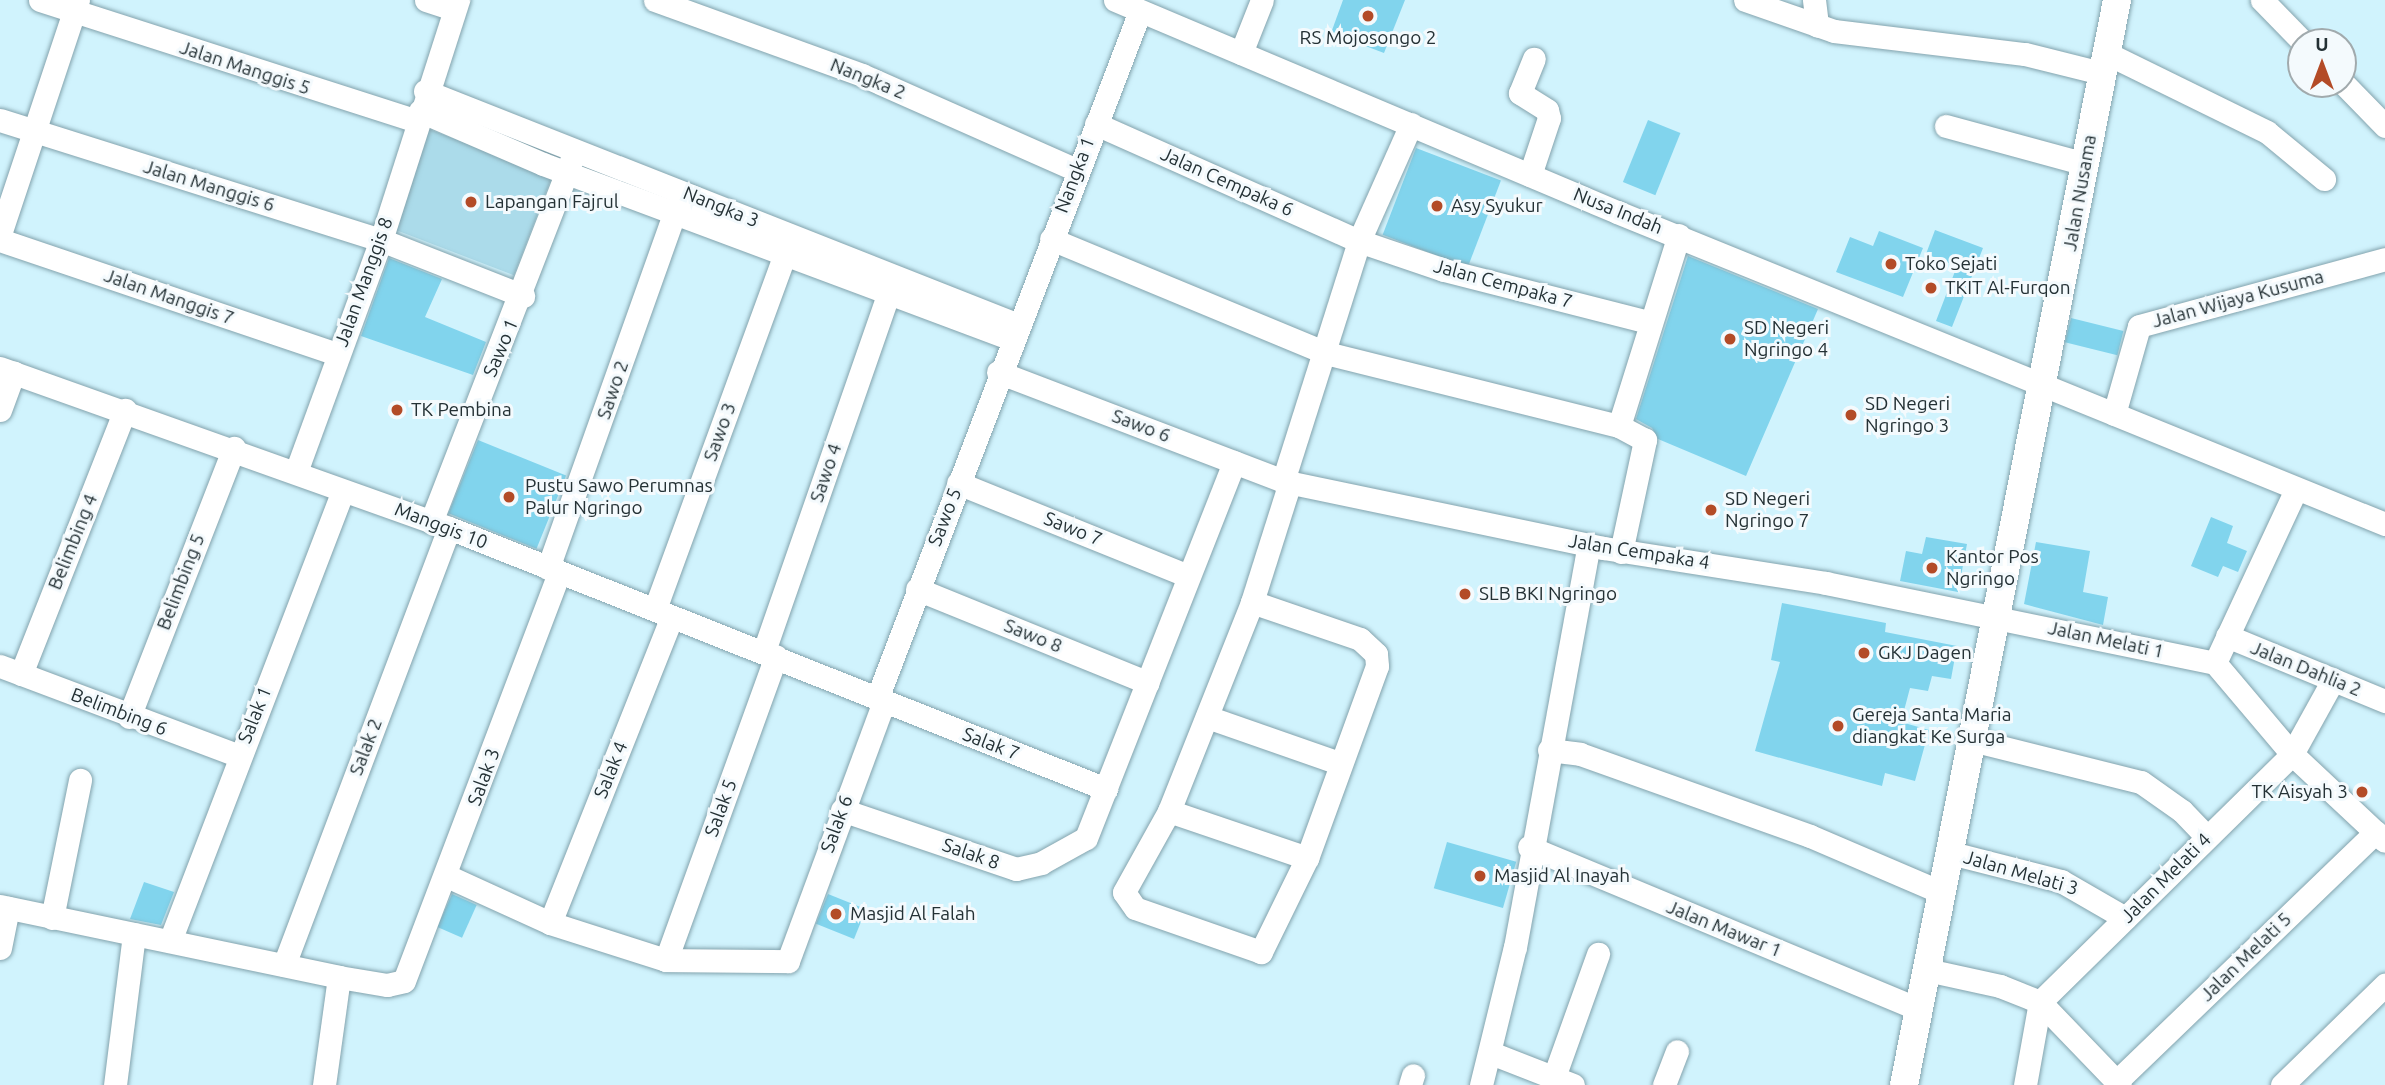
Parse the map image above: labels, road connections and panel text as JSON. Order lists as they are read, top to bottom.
{
  "streets": {
    "street": [
      "Jalan Manggis 5",
      "Nangka 2",
      "Nangka 1",
      "Jalan Cempaka 6",
      "Jalan Manggis 6",
      "Jalan Nusama",
      "Nangka 3",
      "Nusa Indah",
      "Jalan Manggis 8",
      "Jalan Cempaka 7",
      "Jalan Manggis 7",
      "Jalan Wijaya Kusuma",
      "Sawo 1",
      "Sawo 2",
      "Sawo 6",
      "Sawo 3",
      "Sawo 4",
      "Sawo 5",
      "Manggis 10",
      "Sawo 7",
      "Belimbing 4",
      "Jalan Cempaka 4",
      "Belimbing 5",
      "Sawo 8",
      "Jalan Melati 1",
      "Jalan Dahlia 2",
      "Belimbing 6",
      "Salak 1",
      "Salak 7",
      "Salak 2",
      "Salak 4",
      "Salak 3",
      "Salak 5",
      "Salak 6",
      "Salak 8",
      "Jalan Melati 3",
      "Jalan Melati 4",
      "Jalan Mawar 1",
      "Jalan Melati 5"
    ]
  },
  "crossings": [
    ["Jalan Manggis 5", "Nangka 3"],
    ["Jalan Manggis 5", "Jalan Manggis 8"],
    ["Nangka 2", "Nangka 1"],
    ["Nangka 1", "Jalan Cempaka 6"],
    ["Nangka 1", "Nusa Indah"],
    ["Nangka 1", "Sawo 5"],
    ["Jalan Cempaka 6", "Jalan Cempaka 7"],
    ["Jalan Manggis 6", "Jalan Manggis 8"],
    ["Jalan Manggis 6", "Sawo 1"],
    ["Jalan Nusama", "Nusa Indah"],
    ["Jalan Nusama", "Jalan Cempaka 4"],
    ["Jalan Nusama", "Jalan Melati 1"],
    ["Jalan Nusama", "Jalan Melati 3"],
    ["Jalan Nusama", "Jalan Mawar 1"],
    ["Nangka 3", "Jalan Manggis 8"],
    ["Nangka 3", "Sawo 1"],
    ["Nangka 3", "Sawo 3"],
    ["Nusa Indah", "Jalan Wijaya Kusuma"],
    ["Jalan Manggis 8", "Jalan Manggis 7"],
    ["Jalan Manggis 8", "Manggis 10"],
    ["Sawo 1", "Manggis 10"],
    ["Sawo 1", "Salak 2"],
    ["Sawo 2", "Manggis 10"],
    ["Sawo 2", "Salak 3"],
    ["Sawo 6", "Sawo 5"],
    ["Sawo 6", "Jalan Cempaka 4"],
    ["Sawo 6", "Salak 8"],
    ["Sawo 3", "Manggis 10"],
    ["Sawo 3", "Salak 4"],
    ["Sawo 4", "Manggis 10"],
    ["Sawo 4", "Salak 5"],
    ["Sawo 5", "Manggis 10"],
    ["Sawo 5", "Sawo 7"],
    ["Sawo 5", "Sawo 8"],
    ["Sawo 5", "Salak 7"],
    ["Sawo 5", "Salak 6"],
    ["Manggis 10", "Belimbing 4"],
    ["Manggis 10", "Belimbing 5"],
    ["Manggis 10", "Salak 1"],
    ["Manggis 10", "Salak 7"],
    ["Manggis 10", "Salak 2"],
    ["Manggis 10", "Salak 4"],
    ["Manggis 10", "Salak 3"],
    ["Manggis 10", "Salak 5"],
    ["Manggis 10", "Salak 6"],
    ["Sawo 7", "Salak 8"],
    ["Belimbing 4", "Belimbing 6"],
    ["Jalan Cempaka 4", "Jalan Melati 1"],
    ["Belimbing 5", "Belimbing 6"],
    ["Sawo 8", "Salak 8"],
    ["Jalan Dahlia 2", "Jalan Melati 4"],
    ["Belimbing 6", "Salak 1"],
    ["Salak 7", "Salak 6"],
    ["Salak 7", "Salak 8"],
    ["Salak 5", "Salak 6"],
    ["Salak 6", "Salak 8"],
    ["Jalan Melati 3", "Jalan Melati 4"]
  ],
  "places": [
    "RS Mojosongo 2",
    "Lapangan Fajrul",
    "Asy Syukur",
    "Toko Sejati",
    "TKIT Al-Furqon",
    "SD Negeri Ngringo 4",
    "TK Pembina",
    "SD Negeri Ngringo 3",
    "Pustu Sawo Perumnas Palur Ngringo",
    "SD Negeri Ngringo 7",
    "Kantor Pos Ngringo",
    "SLB BKI Ngringo",
    "GKJ Dagen",
    "Gereja Santa Maria diangkat Ke Surga",
    "TK Aisyah 3",
    "Masjid Al Inayah",
    "Masjid Al Falah"
  ],
  "north": "top"
}
